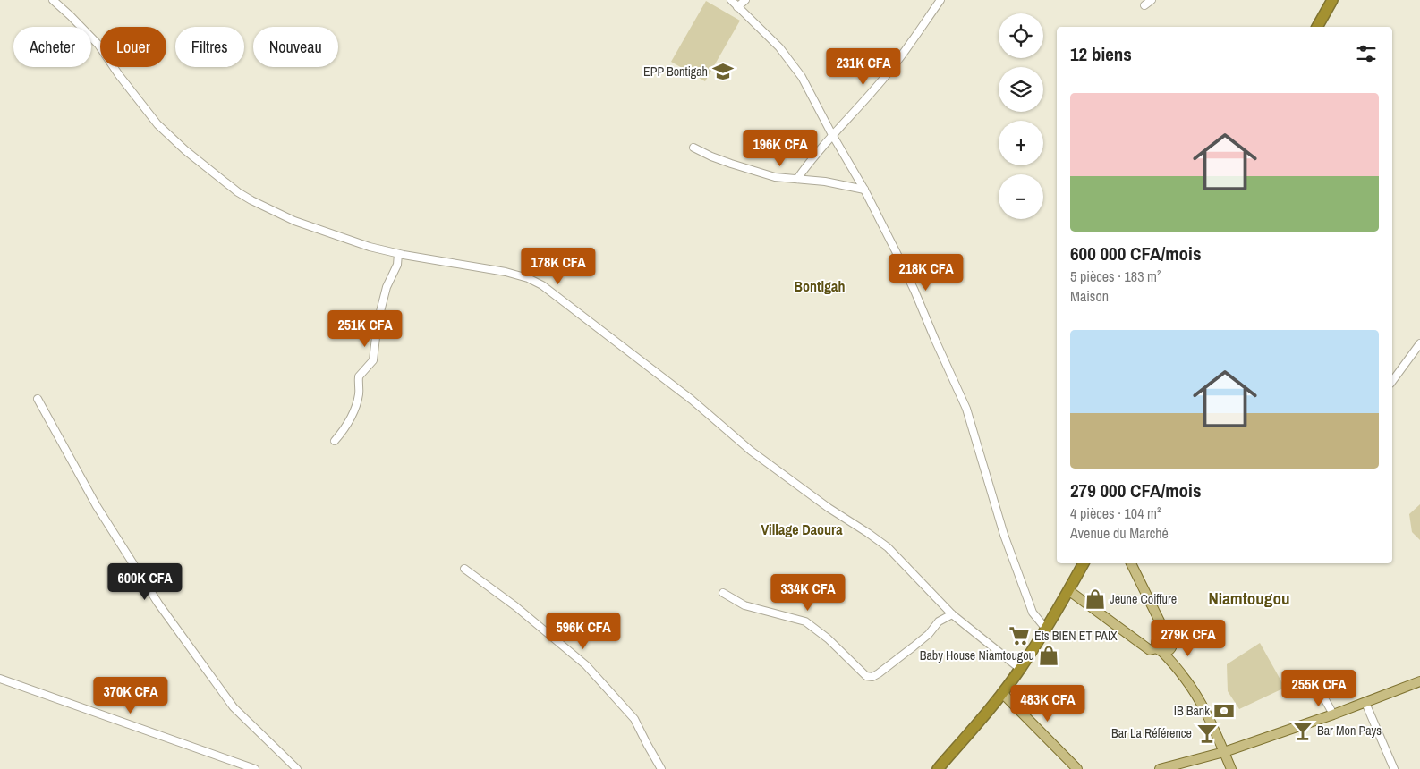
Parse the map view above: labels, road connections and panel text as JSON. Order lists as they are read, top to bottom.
{
  "districts": ["Bontigah", "Village Daoura", "Niamtougou"],
  "places": {
    "school or university": ["EPP Bontigah"],
    "shop": ["Jeune Coiffure", "Baby House Niamtougou"],
    "supermarket": ["Ets BIEN ET PAIX"],
    "bank": ["IB Bank"],
    "bar": ["Bar Mon Pays", "Bar La Référence"]
  },
  "page": {
    "map_buttons": ["+", "−"],
    "chip": [
      "Acheter",
      "Louer",
      "Filtres",
      "Nouveau"
    ],
    "heading": "12 biens",
    "price": [
      "231K CFA",
      "196K CFA",
      "178K CFA",
      "218K CFA",
      "251K CFA",
      "600K CFA",
      "334K CFA",
      "596K CFA",
      "279K CFA",
      "255K CFA",
      "370K CFA",
      "483K CFA"
    ],
    "list": [
      {
        "name": "600 000 CFA/mois",
        "note": "5 pièces · 183 m² · Maison"
      },
      {
        "name": "279 000 CFA/mois",
        "note": "4 pièces · 104 m² · Avenue du Marché"
      }
    ]
  }
}
